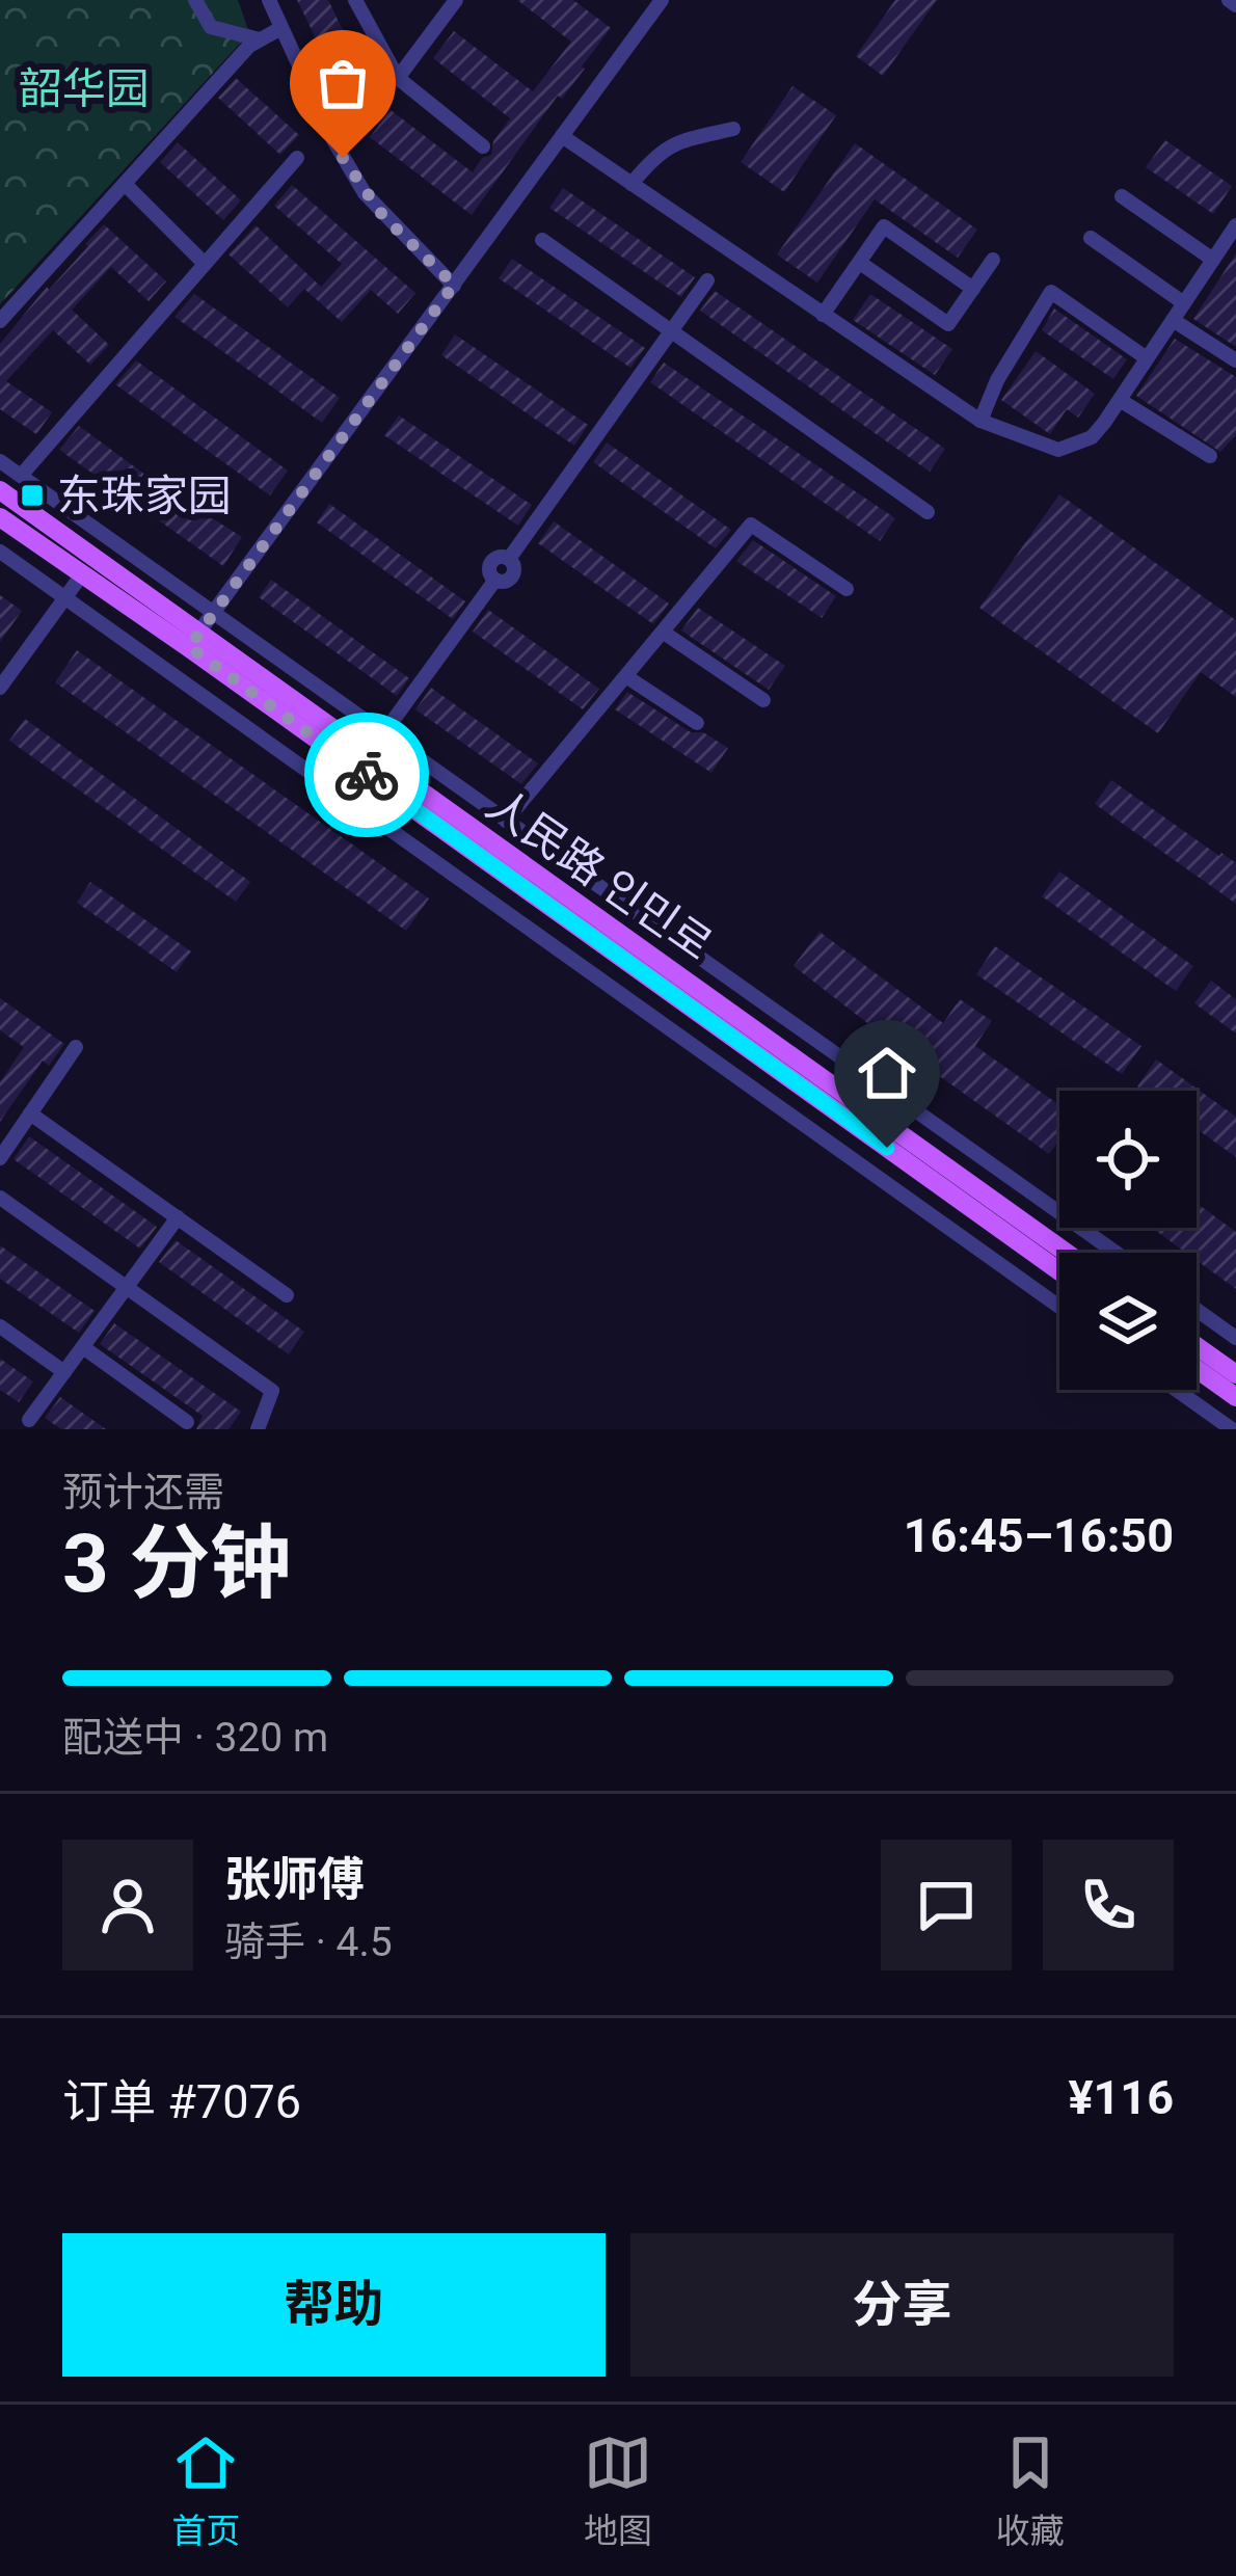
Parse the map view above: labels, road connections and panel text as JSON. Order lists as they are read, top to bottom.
{
  "streets": {
    "main road": ["人民路 인민로"]
  },
  "parks": ["韶华园"],
  "places": {
    "transit": ["东珠家园"]
  },
  "page": {
    "heading": ["3 分钟", "预计还需", "16:45–16:50"],
    "panel": [
      "张师傅",
      "骑手 · 4.5",
      "订单 #7076",
      "¥116"
    ],
    "bar": "配送中 · 320 m",
    "buttons": ["帮助", "分享"],
    "tabs": ["首页", "地图", "收藏"]
  }
}
